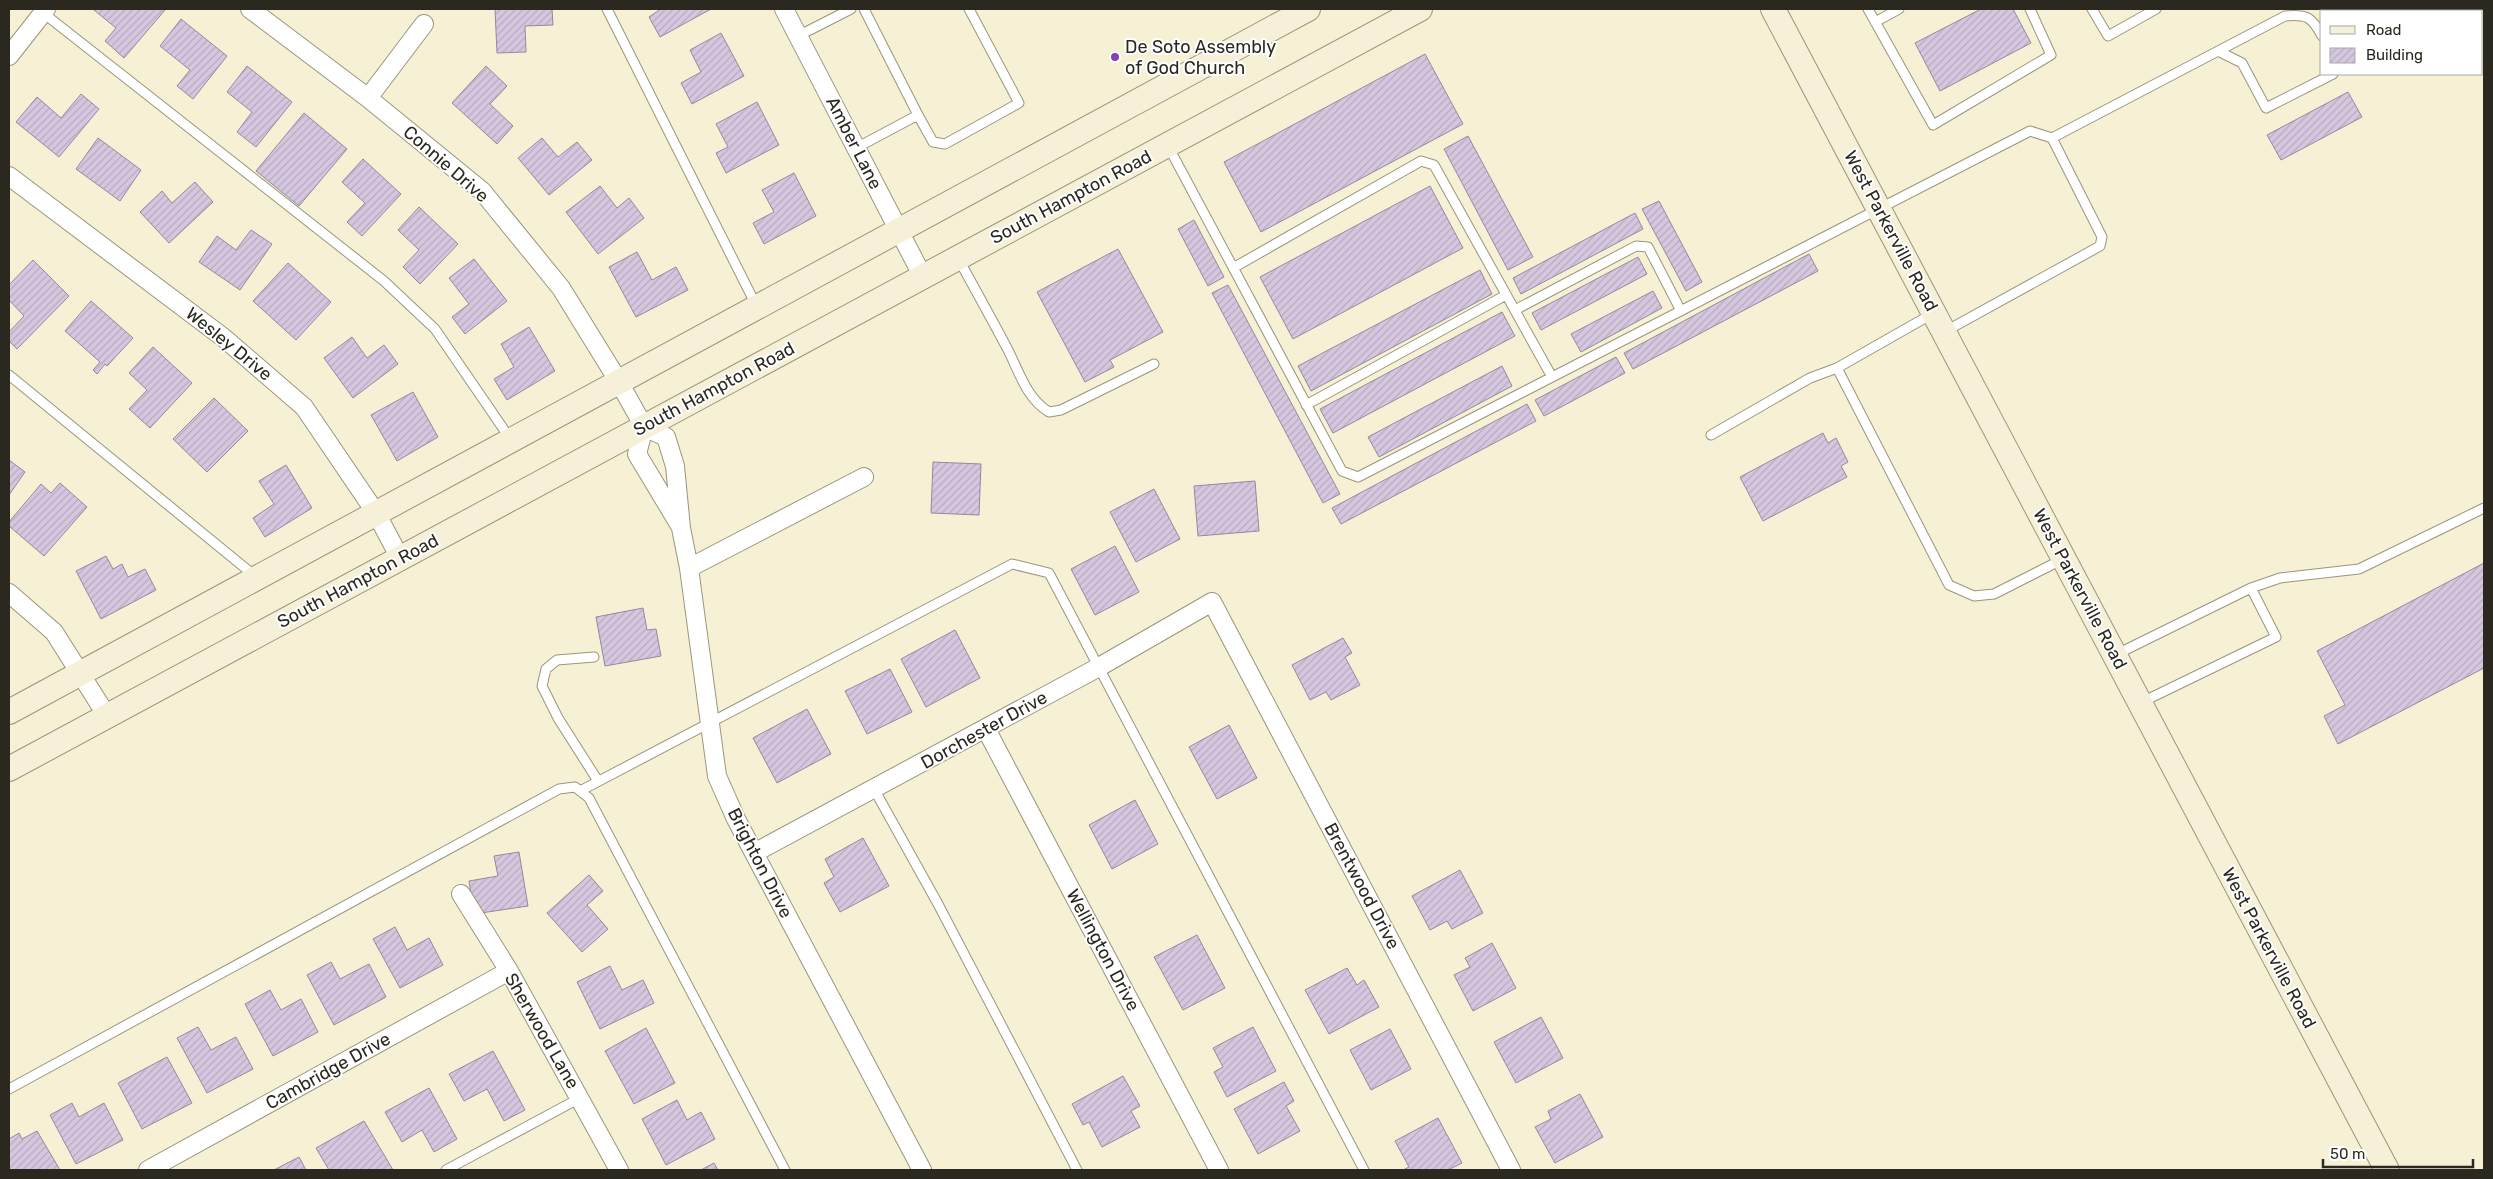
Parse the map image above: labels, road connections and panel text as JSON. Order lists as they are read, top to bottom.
{
  "streets": {
    "main road": ["South Hampton Road", "West Parkerville Road"],
    "street": [
      "Amber Lane",
      "Connie Drive",
      "Wesley Drive",
      "Dorchester Drive",
      "Brighton Drive",
      "Brentwood Drive",
      "Wellington Drive",
      "Sherwood Lane",
      "Cambridge Drive"
    ]
  },
  "crossings": [
    ["Amber Lane", "South Hampton Road"],
    ["Connie Drive", "South Hampton Road"],
    ["Connie Drive", "Brighton Drive"],
    ["South Hampton Road", "Wesley Drive"],
    ["South Hampton Road", "Brighton Drive"],
    ["Dorchester Drive", "Brighton Drive"],
    ["Dorchester Drive", "Brentwood Drive"],
    ["Dorchester Drive", "Wellington Drive"],
    ["Sherwood Lane", "Cambridge Drive"]
  ],
  "places": ["De Soto Assembly of God Church"],
  "legend": ["Road", "Building"],
  "scale_bar": "50 m"
}
